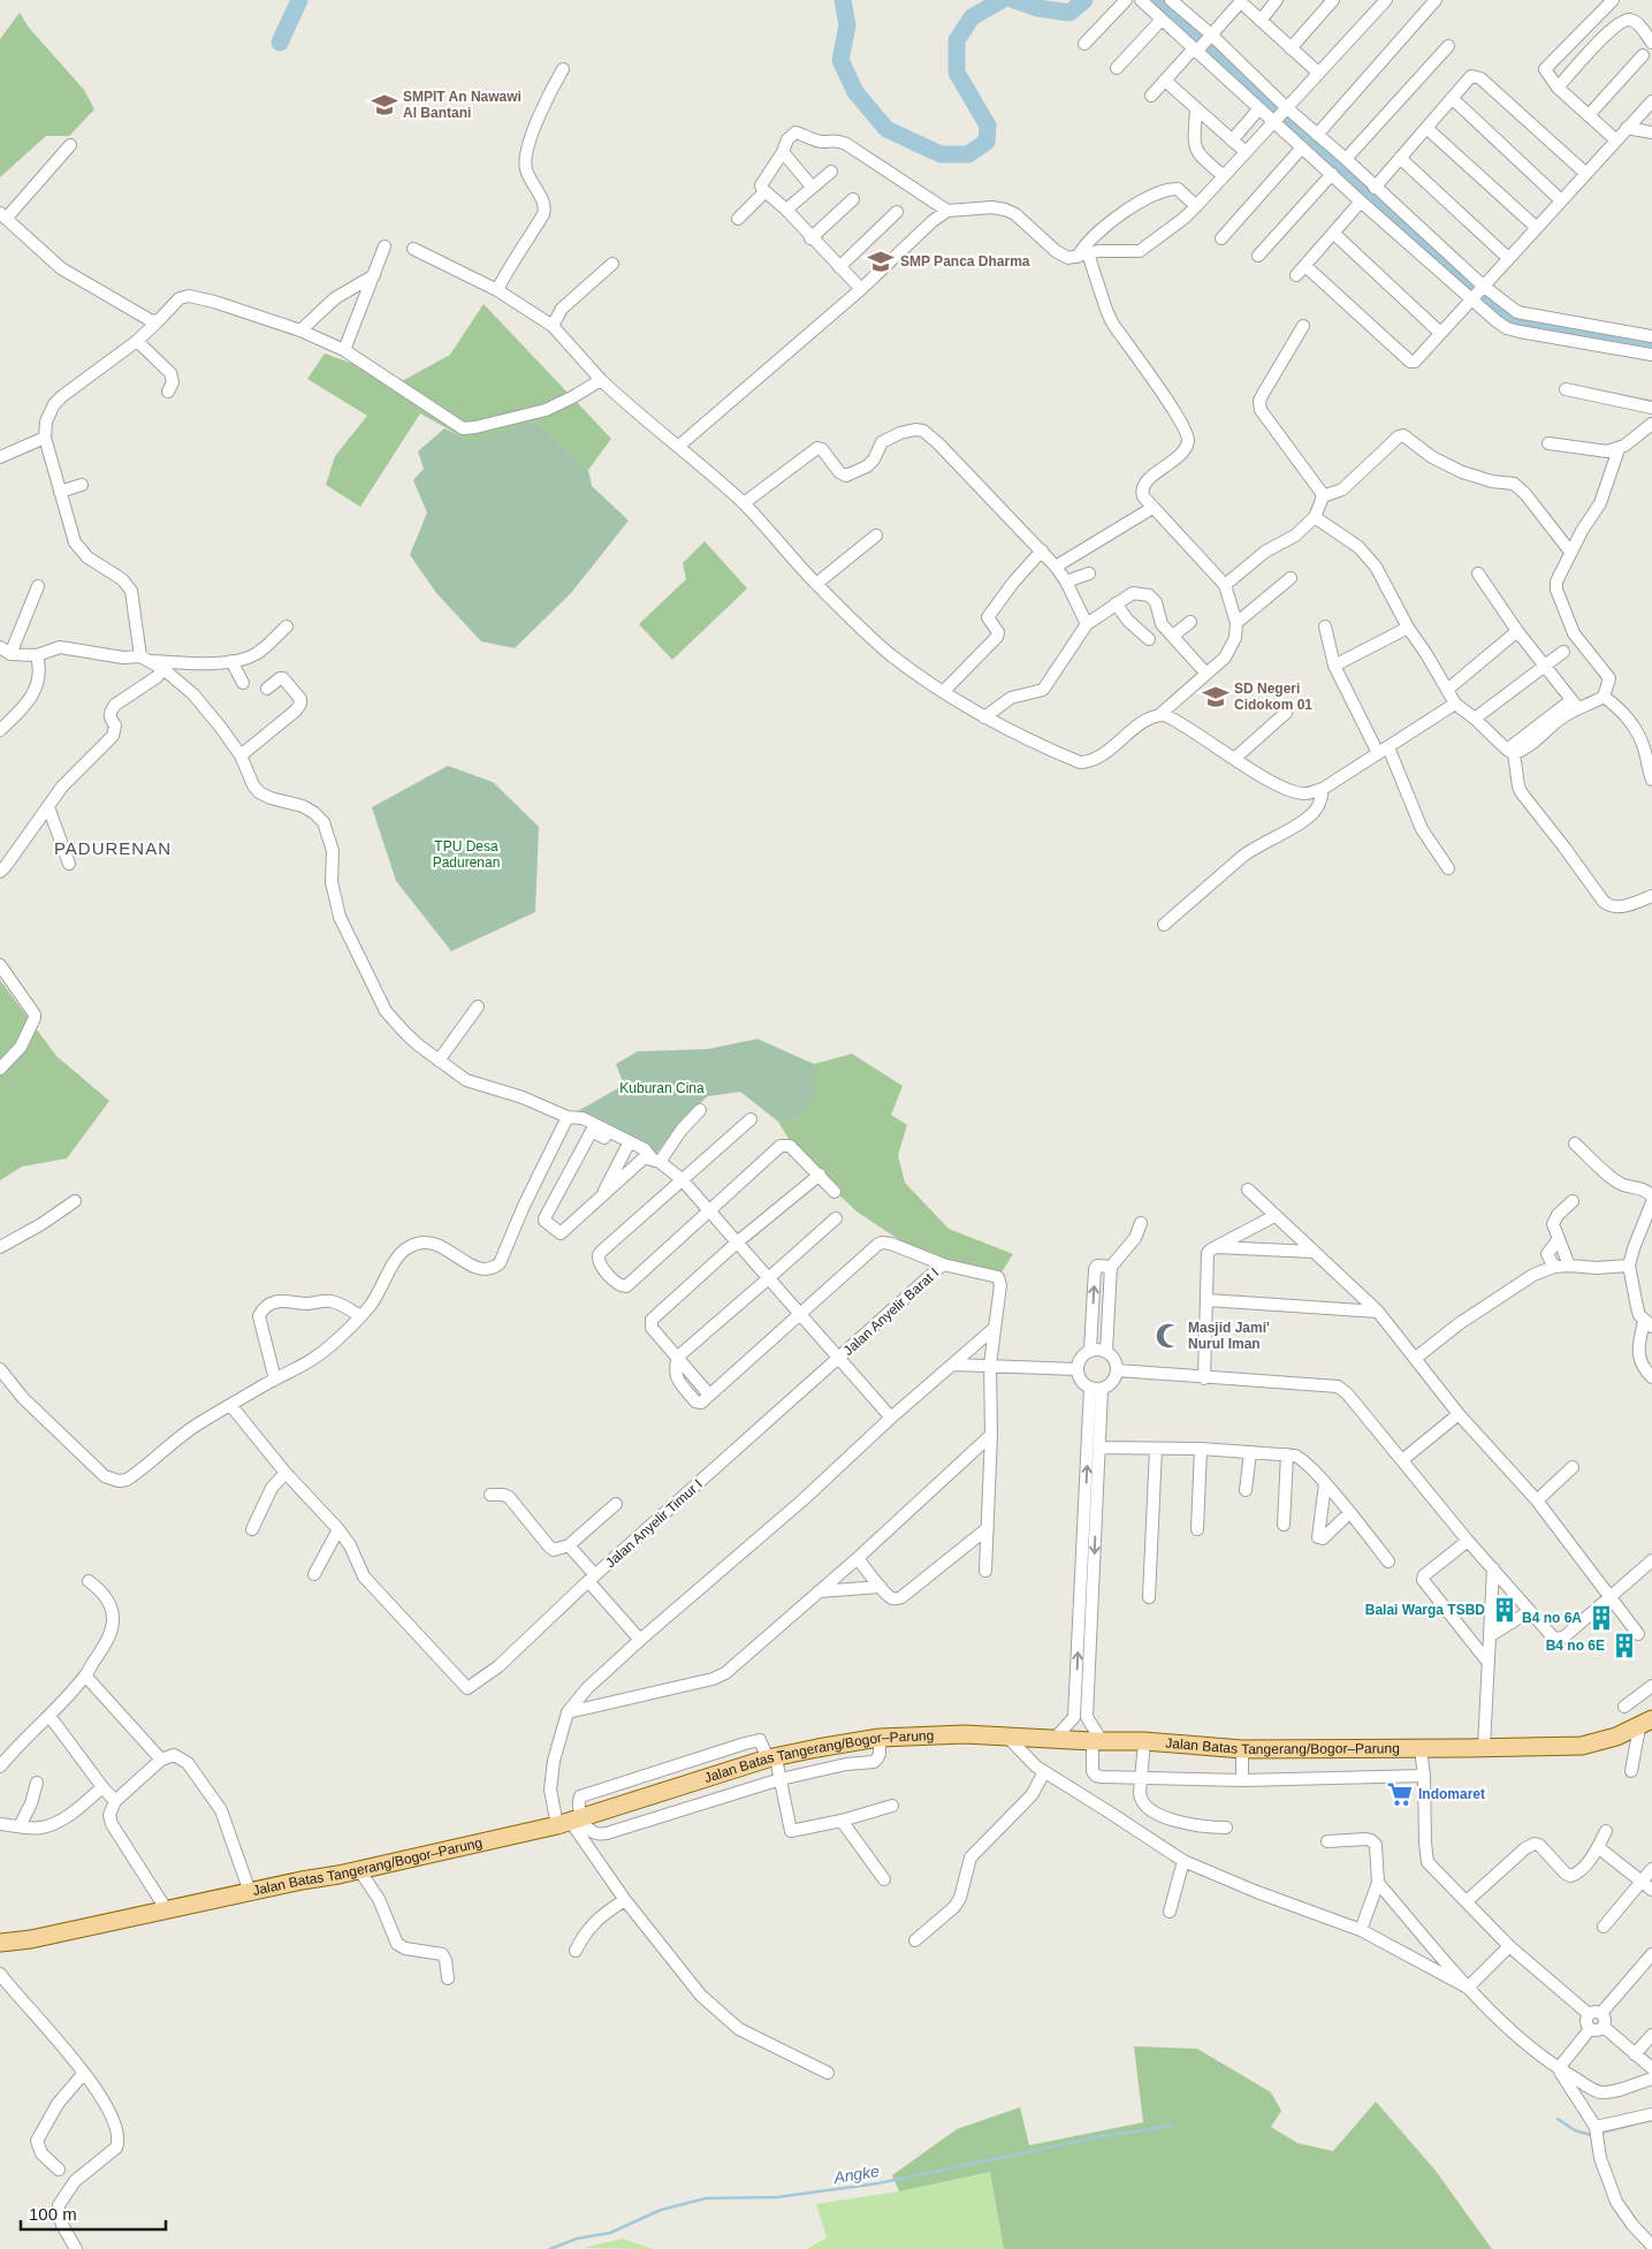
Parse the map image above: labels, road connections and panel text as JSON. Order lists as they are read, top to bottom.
{
  "streets": {
    "main road": ["Jalan Batas Tangerang/Bogor–Parung"],
    "street": ["Jalan Anyelir Barat I", "Jalan Anyelir Timur I"]
  },
  "crossings": [
    ["Jalan Anyelir Barat I", "Jalan Anyelir Timur I"]
  ],
  "districts": ["PADURENAN"],
  "water": ["Angke"],
  "parks": ["TPU Desa Padurenan", "Kuburan Cina"],
  "places": {
    "school or university": ["SMPIT An Nawawi Al Bantani", "SMP Panca Dharma", "SD Negeri Cidokom 01"],
    "mosque": ["Masjid Jami' Nurul Iman"],
    "building": ["Balai Warga TSBD", "B4 no 6A", "B4 no 6E"],
    "supermarket": ["Indomaret"]
  },
  "scale_bar": "100 m"
}
